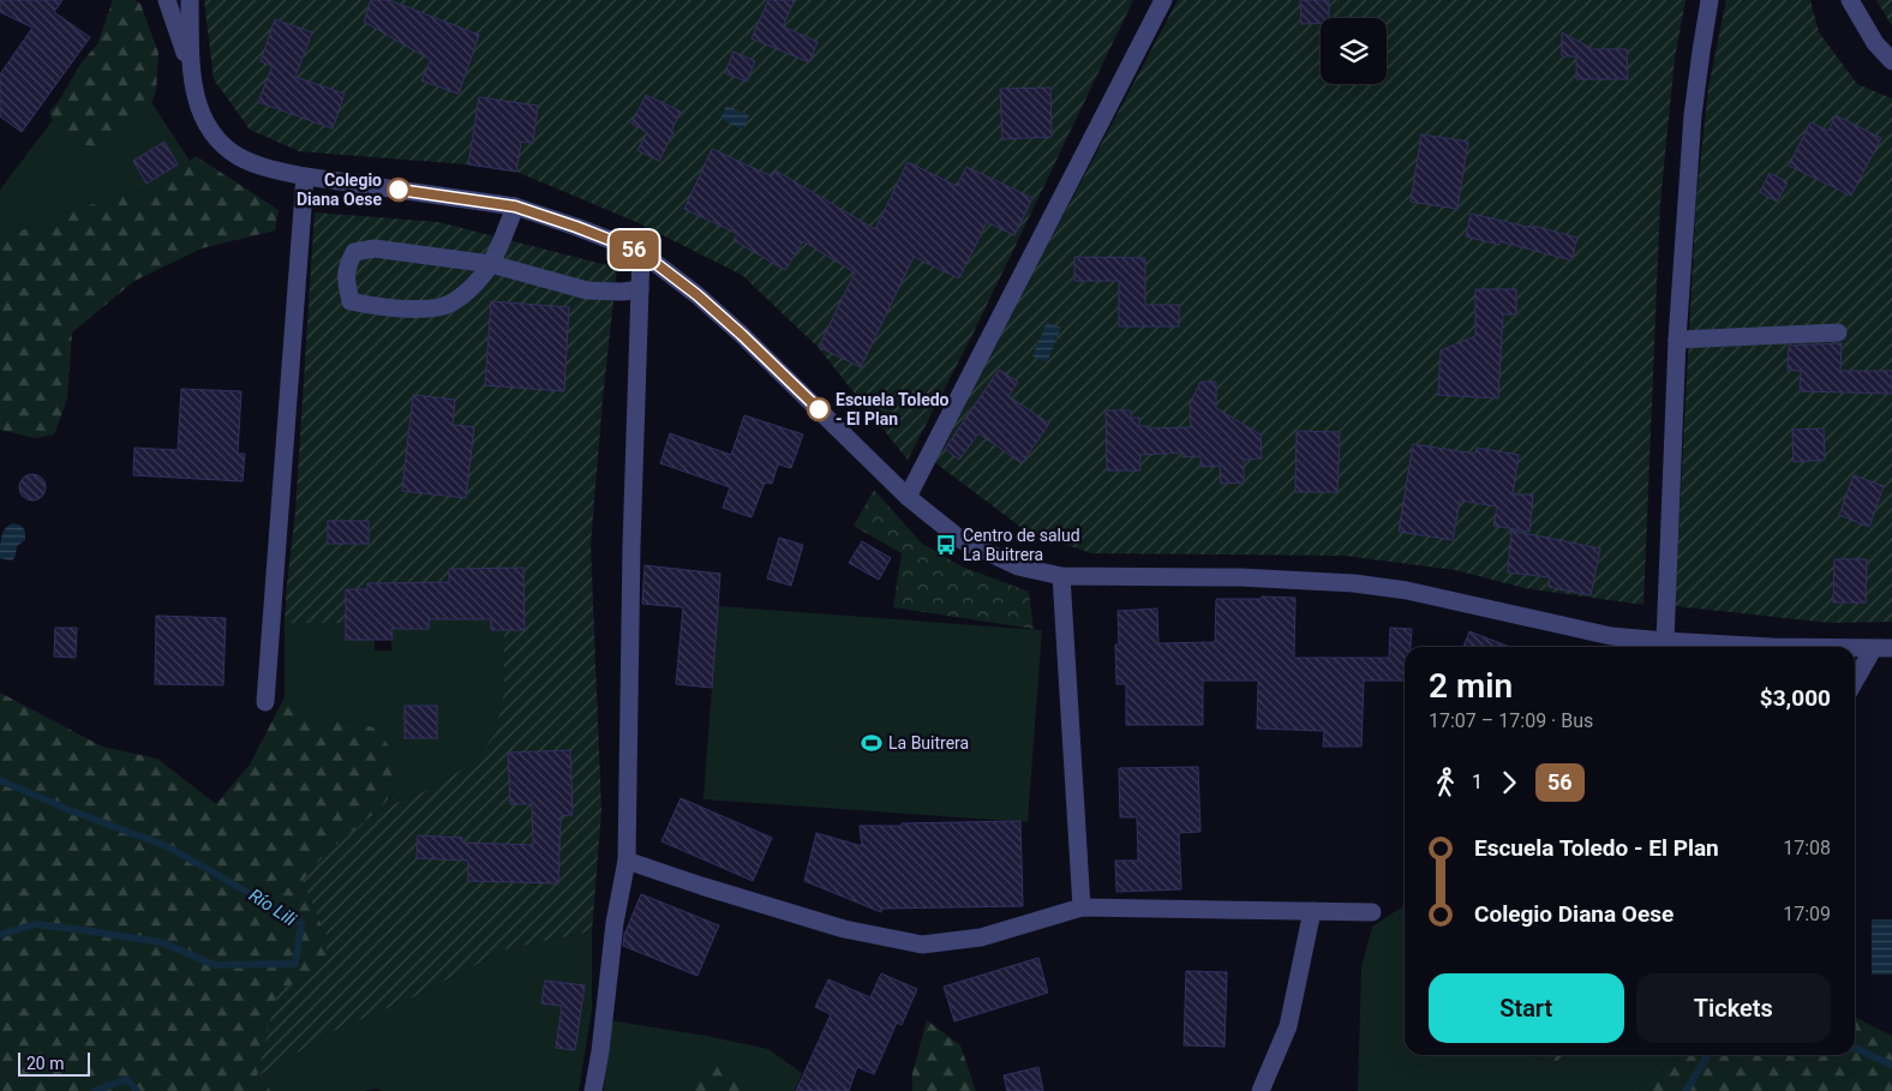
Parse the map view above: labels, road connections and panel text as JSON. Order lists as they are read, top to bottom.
{
  "water": ["Río Lili"],
  "places": {
    "other": ["Colegio Diana Oese", "Escuela Toledo - El Plan"],
    "bus stop": ["Centro de salud La Buitrera"],
    "sports": ["La Buitrera"]
  },
  "lines": ["bus line 56"],
  "scale_bar": "20 m",
  "page": {
    "on_map": "56",
    "heading": ["2 min", "17:07 – 17:09 · Bus", "$3,000"],
    "legs": ["1", "56"],
    "list": [
      {
        "name": "Escuela Toledo - El Plan",
        "value": "17:08"
      },
      {
        "name": "Colegio Diana Oese",
        "value": "17:09"
      }
    ],
    "buttons": ["Start", "Tickets"],
    "scale": "20 m"
  }
}
